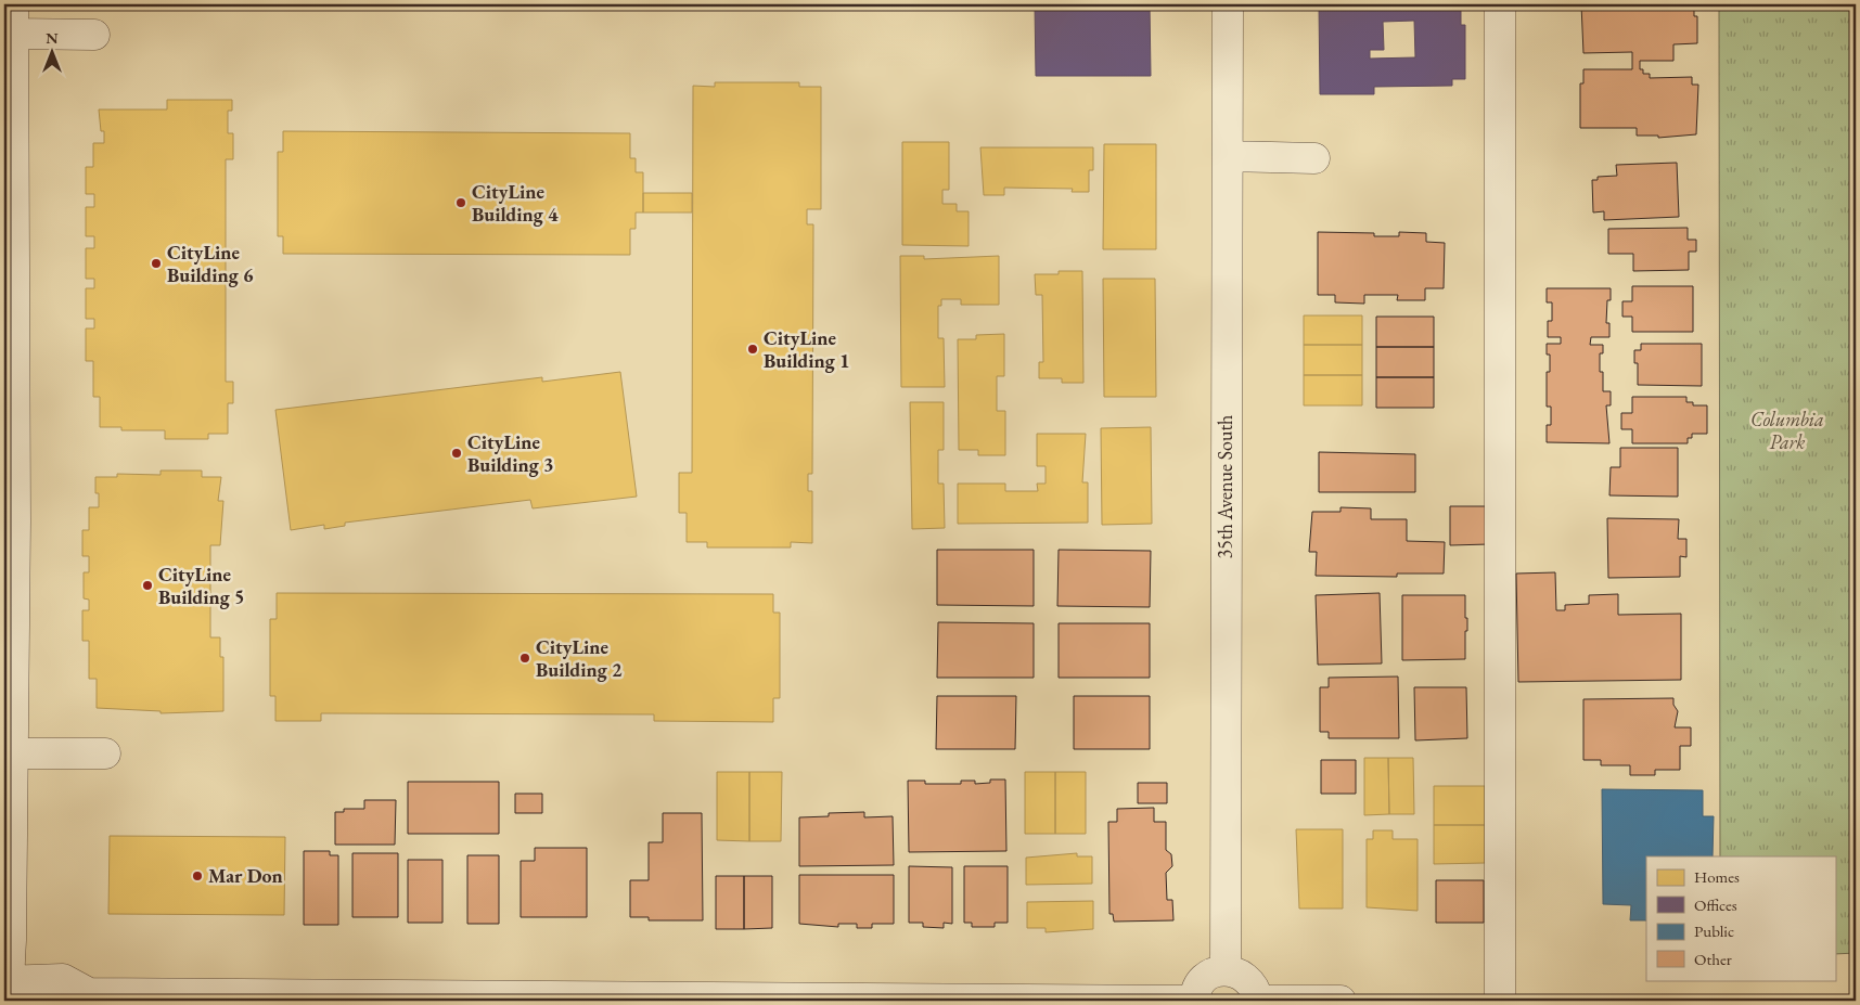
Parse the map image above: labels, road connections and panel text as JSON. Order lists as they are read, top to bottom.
{
  "streets": {
    "street": ["35th Avenue South"]
  },
  "parks": ["Columbia Park"],
  "places": [
    "CityLine Building 4",
    "CityLine Building 6",
    "CityLine Building 1",
    "CityLine Building 3",
    "CityLine Building 5",
    "CityLine Building 2",
    "Mar Don"
  ],
  "legend": [
    "Homes",
    "Offices",
    "Public",
    "Other"
  ],
  "north": "top"
}
